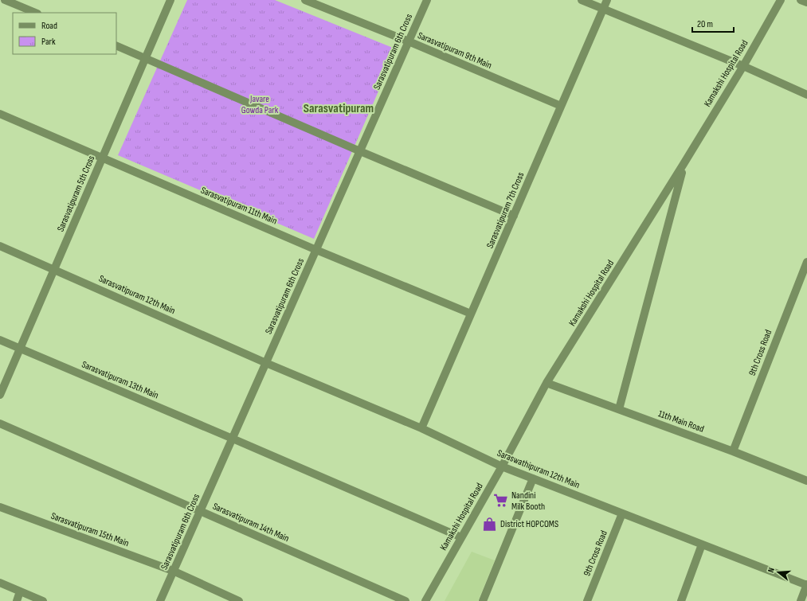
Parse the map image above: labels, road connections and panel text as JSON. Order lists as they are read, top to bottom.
{
  "streets": {
    "street": [
      "Sarasvatipuram 9th Main",
      "Sarasvatipuram 6th Cross",
      "Kamakshi Hospital Road",
      "Sarasvatipuram 5th Cross",
      "Sarasvatipuram 11th Main",
      "Sarasvatipuram 7th Cross",
      "Sarasvatipuram 12th Main",
      "9th Cross Road",
      "Sarasvatipuram 13th Main",
      "11th Main Road",
      "Saraswathipuram 12th Main",
      "Sarasvatipuram 14th Main",
      "Sarasvatipuram 15th Main"
    ]
  },
  "crossings": [
    ["Sarasvatipuram 9th Main", "Sarasvatipuram 6th Cross"],
    ["Sarasvatipuram 9th Main", "Sarasvatipuram 7th Cross"],
    ["Sarasvatipuram 6th Cross", "Sarasvatipuram 11th Main"],
    ["Sarasvatipuram 6th Cross", "Sarasvatipuram 12th Main"],
    ["Sarasvatipuram 6th Cross", "Sarasvatipuram 13th Main"],
    ["Sarasvatipuram 6th Cross", "Saraswathipuram 12th Main"],
    ["Sarasvatipuram 6th Cross", "Sarasvatipuram 14th Main"],
    ["Sarasvatipuram 6th Cross", "Sarasvatipuram 15th Main"],
    ["Kamakshi Hospital Road", "Sarasvatipuram 13th Main"],
    ["Kamakshi Hospital Road", "11th Main Road"],
    ["Kamakshi Hospital Road", "Saraswathipuram 12th Main"],
    ["Sarasvatipuram 5th Cross", "Sarasvatipuram 11th Main"],
    ["Sarasvatipuram 5th Cross", "Sarasvatipuram 12th Main"],
    ["Sarasvatipuram 5th Cross", "Sarasvatipuram 13th Main"],
    ["Sarasvatipuram 11th Main", "Sarasvatipuram 7th Cross"],
    ["Sarasvatipuram 7th Cross", "Saraswathipuram 12th Main"],
    ["Sarasvatipuram 12th Main", "Saraswathipuram 12th Main"],
    ["9th Cross Road", "11th Main Road"],
    ["9th Cross Road", "Saraswathipuram 12th Main"]
  ],
  "districts": ["Sarasvatipuram"],
  "parks": ["Javare Gowda Park"],
  "places": {
    "supermarket": ["Nandini Milk Booth"],
    "shop": ["District HOPCOMS"]
  },
  "legend": ["Road", "Park"],
  "scale_bar": "20 m",
  "north": "left"
}
